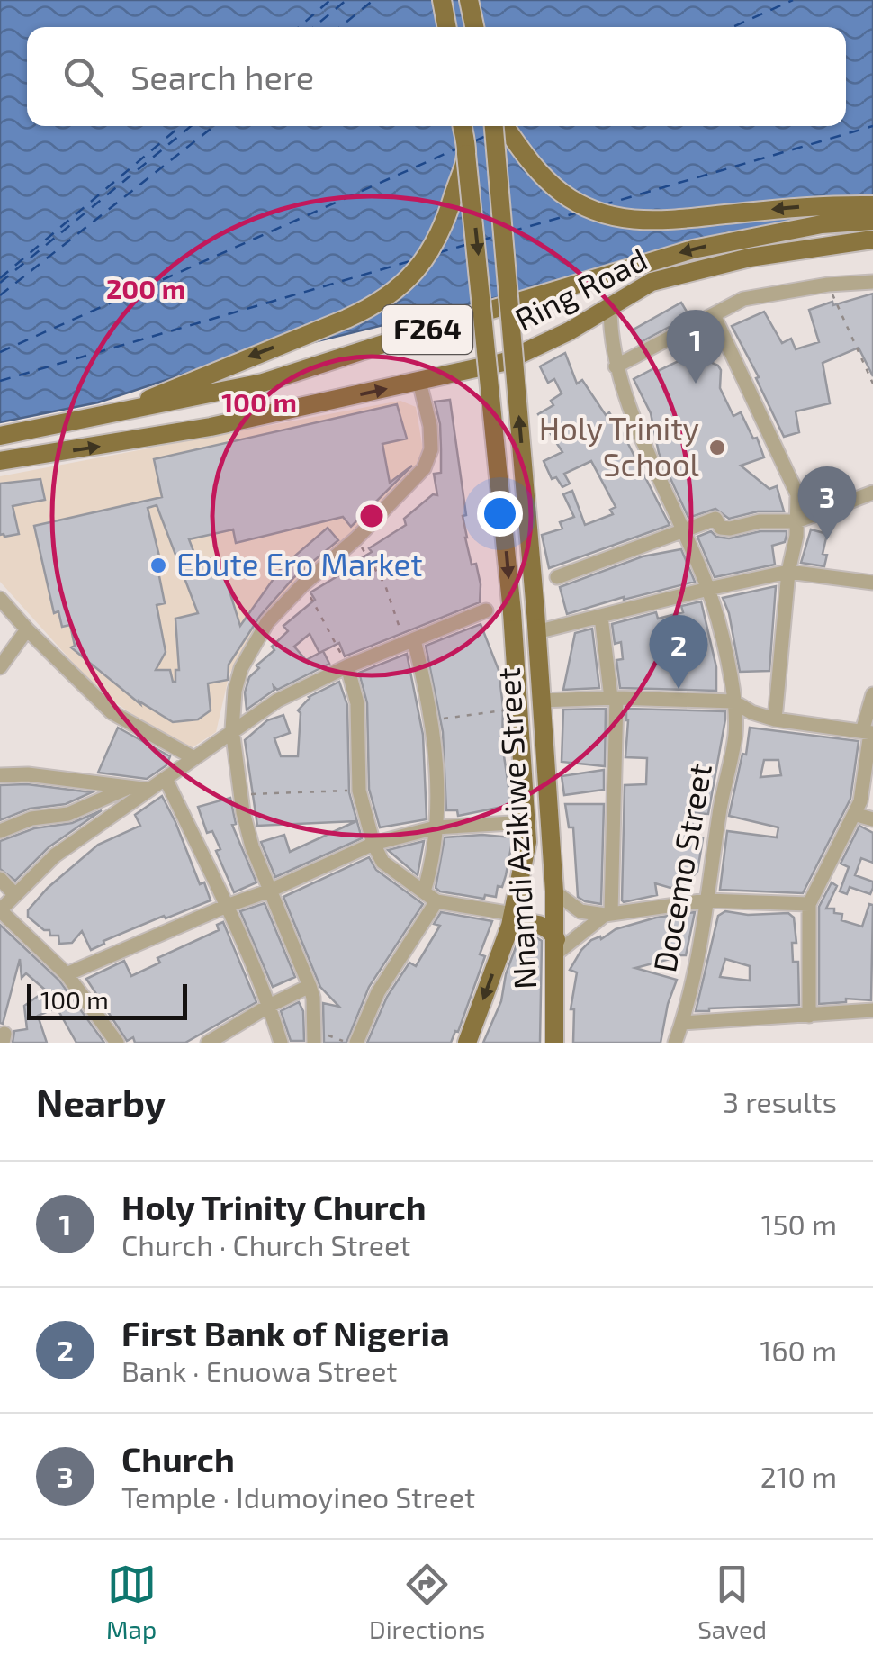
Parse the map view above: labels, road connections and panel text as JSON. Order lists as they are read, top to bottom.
{
  "streets": {
    "main road": ["Ring Road", "F264", "Nnamdi Azikiwe Street"],
    "street": ["Docemo Street"]
  },
  "crossings": [
    ["Ring Road", "Docemo Street"]
  ],
  "places": ["Holy Trinity School", "Ebute Ero Market"],
  "scale_bar": "100 m",
  "page": {
    "search": "Search here",
    "pins": ["1", "3", "2"],
    "scale": "100 m",
    "heading": ["Nearby", "3 results"],
    "list": [
      {
        "mark": "1",
        "name": "Holy Trinity Church",
        "note": "Church · Church Street",
        "value": "150 m"
      },
      {
        "mark": "2",
        "name": "First Bank of Nigeria",
        "note": "Bank · Enuowa Street",
        "value": "160 m"
      },
      {
        "mark": "3",
        "name": "Church",
        "note": "Temple · Idumoyineo Street",
        "value": "210 m"
      }
    ],
    "nav": ["Map", "Directions", "Saved"]
  },
  "rings": ["200 m", "100 m"]
}
